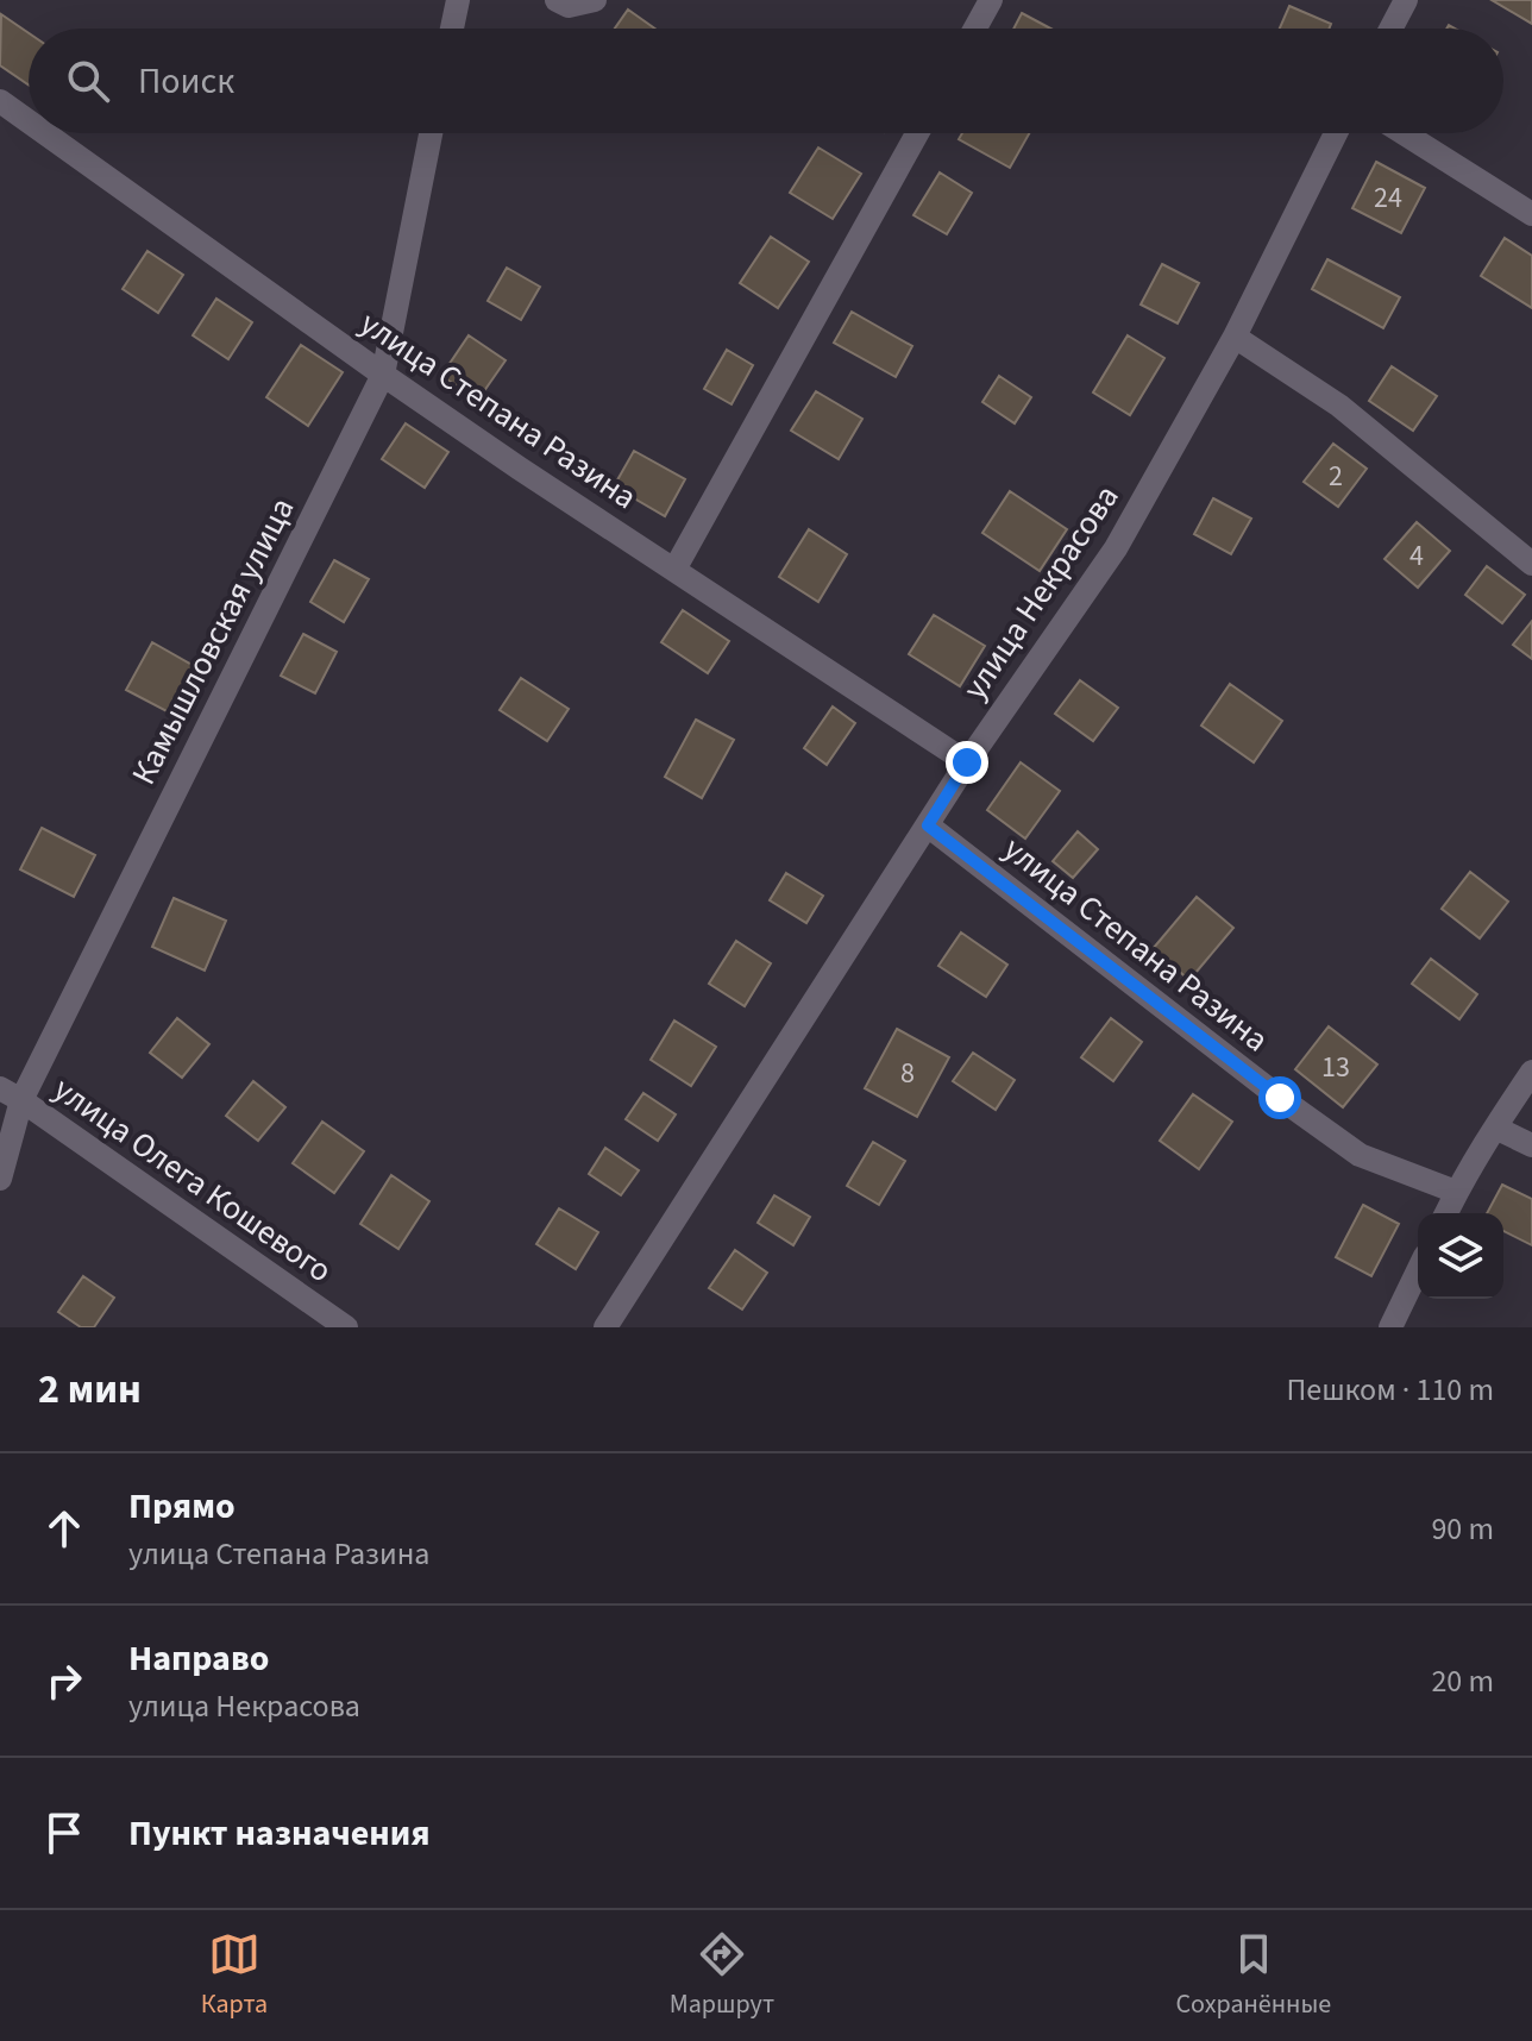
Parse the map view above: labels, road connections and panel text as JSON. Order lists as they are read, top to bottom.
{
  "streets": {
    "street": [
      "улица Степана Разина",
      "улица Некрасова",
      "Камышловская улица",
      "улица Олега Кошевого"
    ]
  },
  "crossings": [
    ["улица Степана Разина", "улица Некрасова"],
    ["улица Степана Разина", "Камышловская улица"],
    ["Камышловская улица", "улица Олега Кошевого"]
  ],
  "house_numbers": [
    "24",
    "2",
    "4",
    "13",
    "8"
  ],
  "page": {
    "search": "Поиск",
    "heading": ["2 мин", "Пешком · 110 m"],
    "list": [
      ["Прямо", "улица Степана Разина", "90 m"],
      ["Направо", "улица Некрасова", "20 m"],
      "Пункт назначения"
    ],
    "nav": ["Карта", "Маршрут", "Сохранённые"]
  }
}
